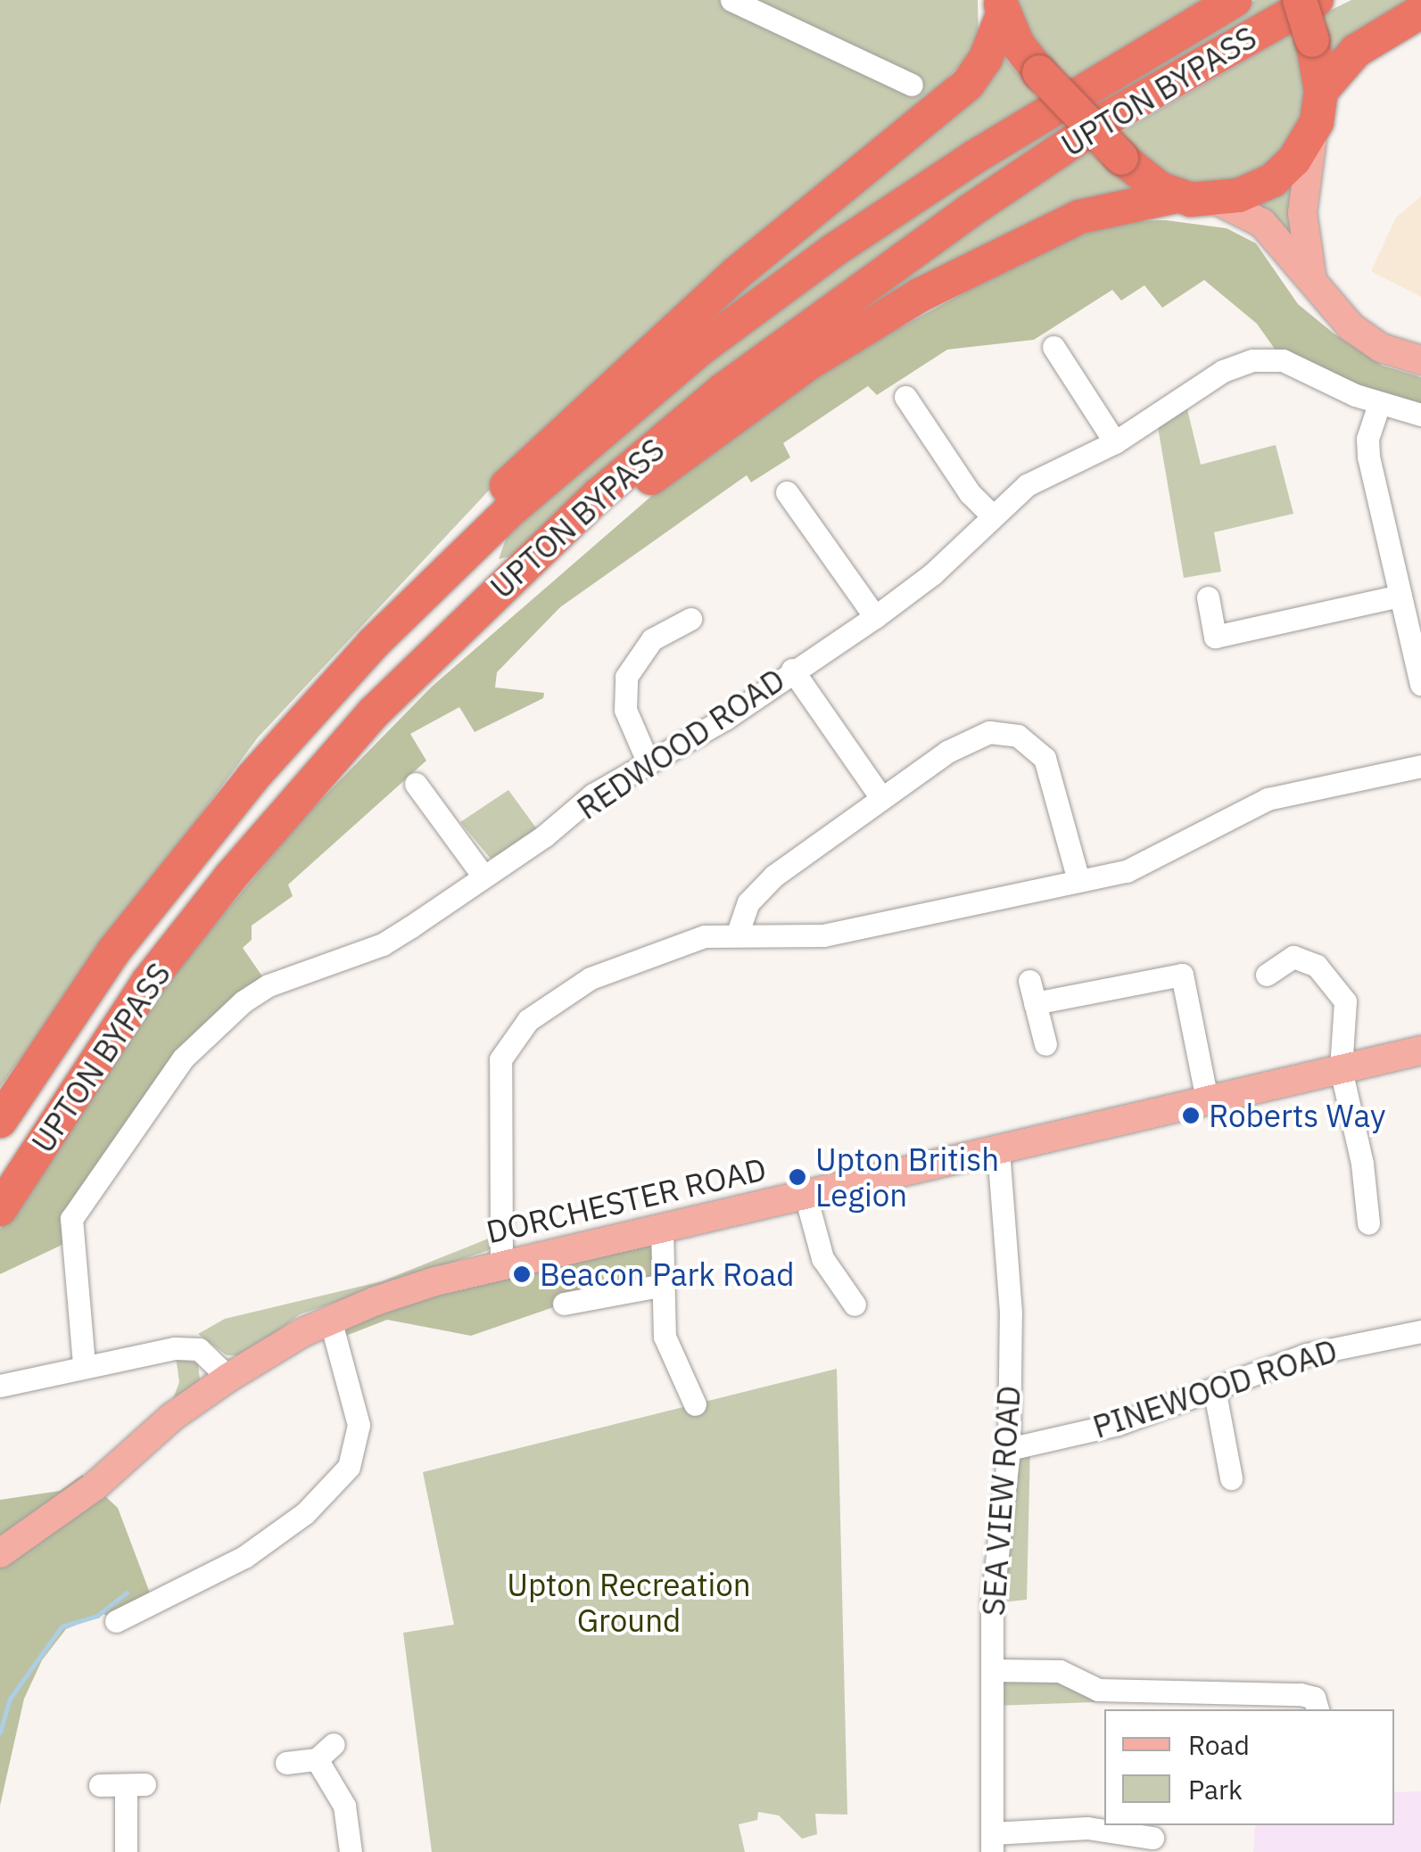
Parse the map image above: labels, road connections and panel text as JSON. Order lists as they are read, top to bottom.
{
  "streets": {
    "highway": ["UPTON BYPASS"],
    "main road": ["DORCHESTER ROAD"],
    "street": ["REDWOOD ROAD", "PINEWOOD ROAD", "SEA VIEW ROAD"]
  },
  "crossings": [
    ["DORCHESTER ROAD", "SEA VIEW ROAD"],
    ["PINEWOOD ROAD", "SEA VIEW ROAD"]
  ],
  "parks": ["Upton Recreation Ground"],
  "places": ["Roberts Way", "Upton British Legion", "Beacon Park Road"],
  "legend": ["Road", "Park"]
}
